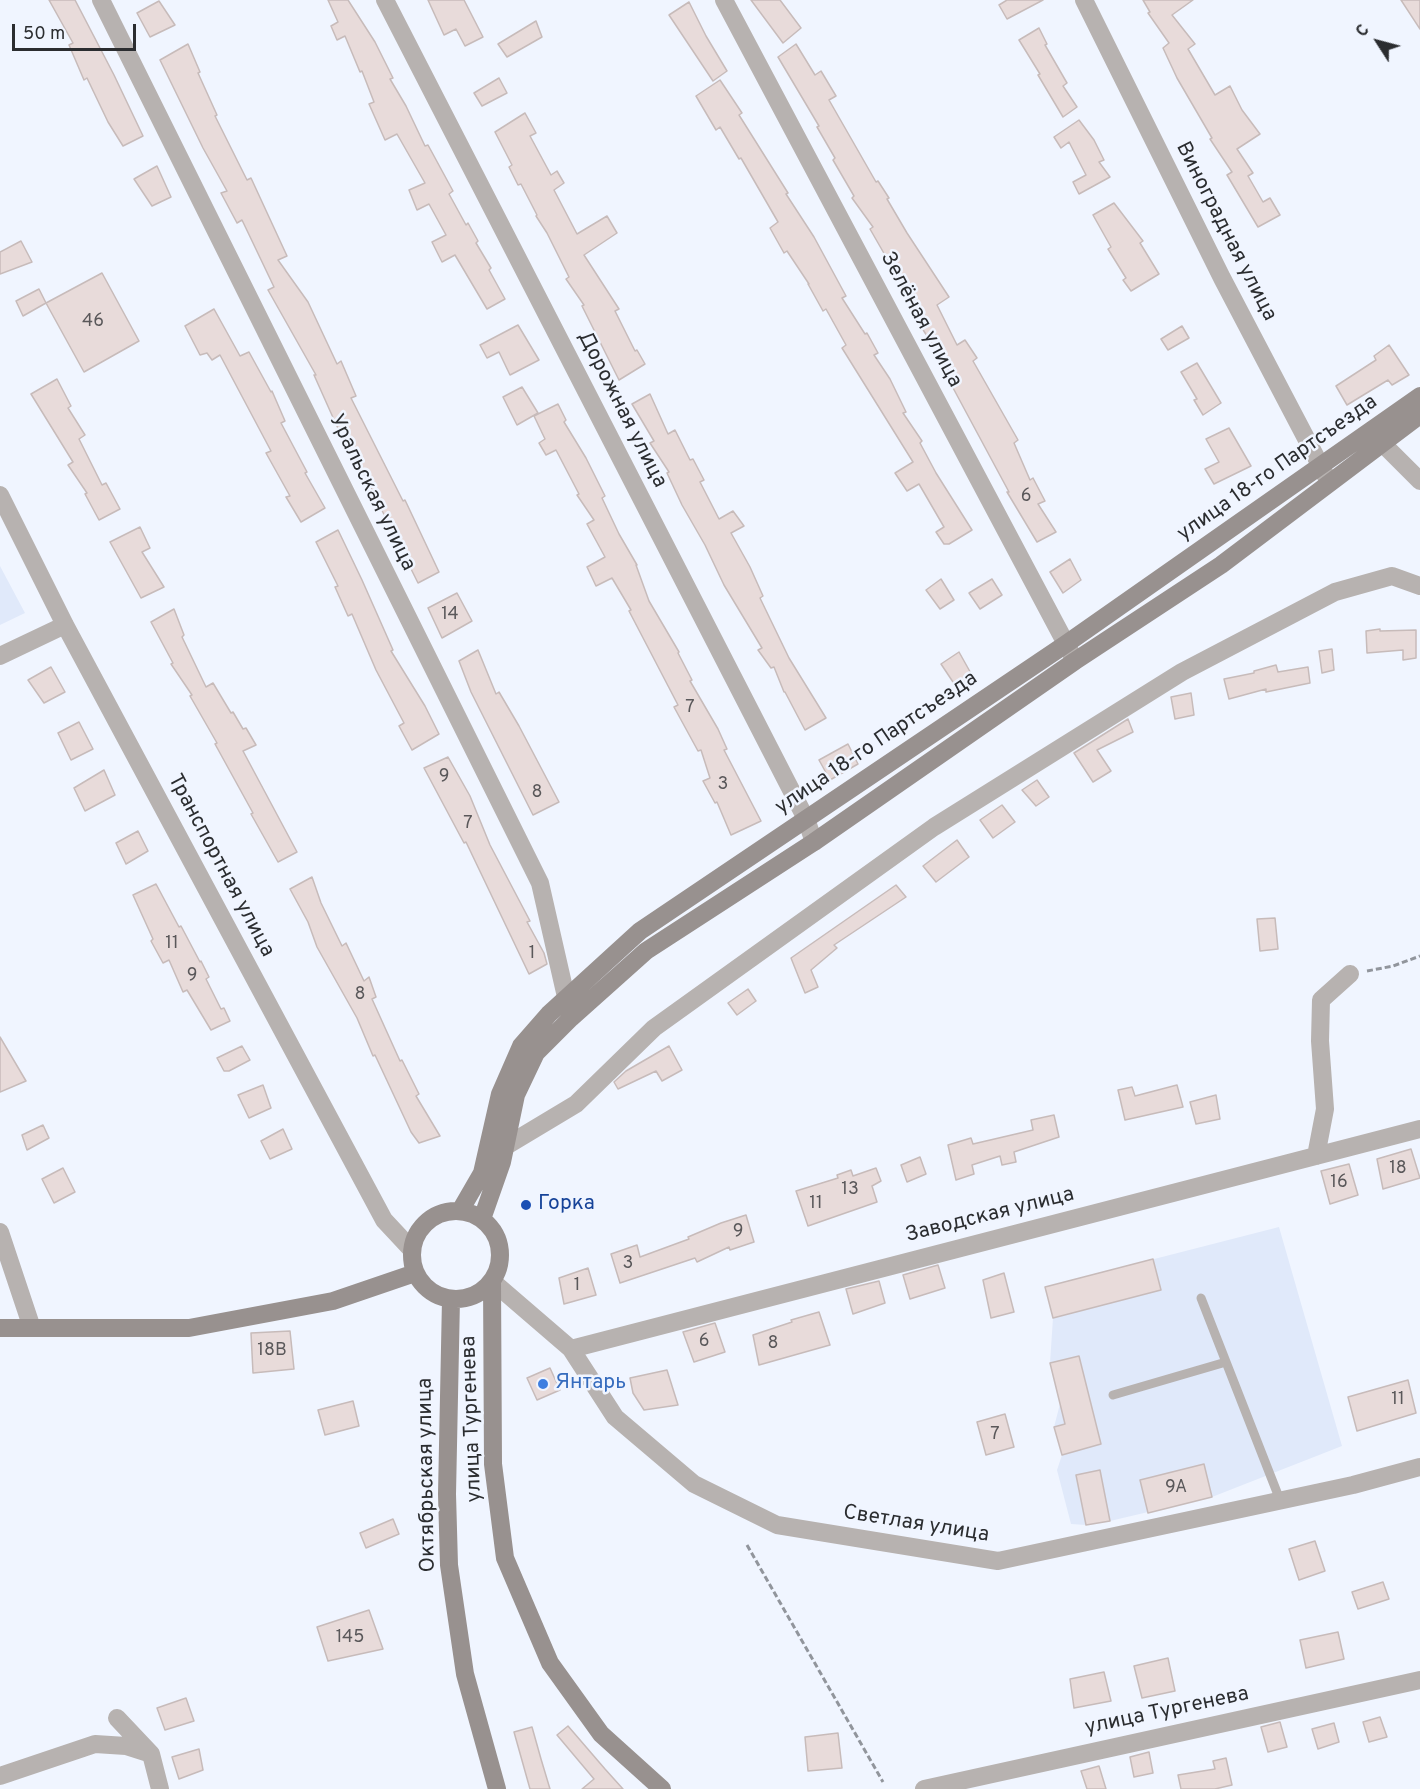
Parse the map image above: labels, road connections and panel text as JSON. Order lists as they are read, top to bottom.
{
  "streets": {
    "main road": ["улица 18-го Партсъезда", "улица Тургенева", "Октябрьская улица"],
    "street": [
      "Виноградная улица",
      "Зелёная улица",
      "Дорожная улица",
      "Уральская улица",
      "Транспортная улица",
      "Заводская улица",
      "Светлая улица"
    ]
  },
  "crossings": [
    ["Виноградная улица", "улица 18-го Партсъезда"],
    ["Зелёная улица", "улица 18-го Партсъезда"],
    ["Дорожная улица", "улица 18-го Партсъезда"],
    ["улица 18-го Партсъезда", "Уральская улица"],
    ["улица 18-го Партсъезда", "Транспортная улица"],
    ["улица 18-го Партсъезда", "улица Тургенева"],
    ["улица 18-го Партсъезда", "Октябрьская улица"],
    ["улица 18-го Партсъезда", "Светлая улица"],
    ["Транспортная улица", "улица Тургенева"],
    ["Транспортная улица", "Октябрьская улица"],
    ["Транспортная улица", "Светлая улица"],
    ["Заводская улица", "Светлая улица"],
    ["улица Тургенева", "Октябрьская улица"],
    ["улица Тургенева", "Светлая улица"],
    ["Октябрьская улица", "Светлая улица"]
  ],
  "places": ["Горка", "Янтарь"],
  "house_numbers": [
    "46",
    "6",
    "14",
    "7",
    "9",
    "3",
    "8",
    "7",
    "11",
    "1",
    "9",
    "8",
    "18",
    "16",
    "13",
    "11",
    "9",
    "3",
    "1",
    "6",
    "8",
    "18В",
    "11",
    "7",
    "9А",
    "145"
  ],
  "scale_bar": "50 m",
  "north": "top left"
}
